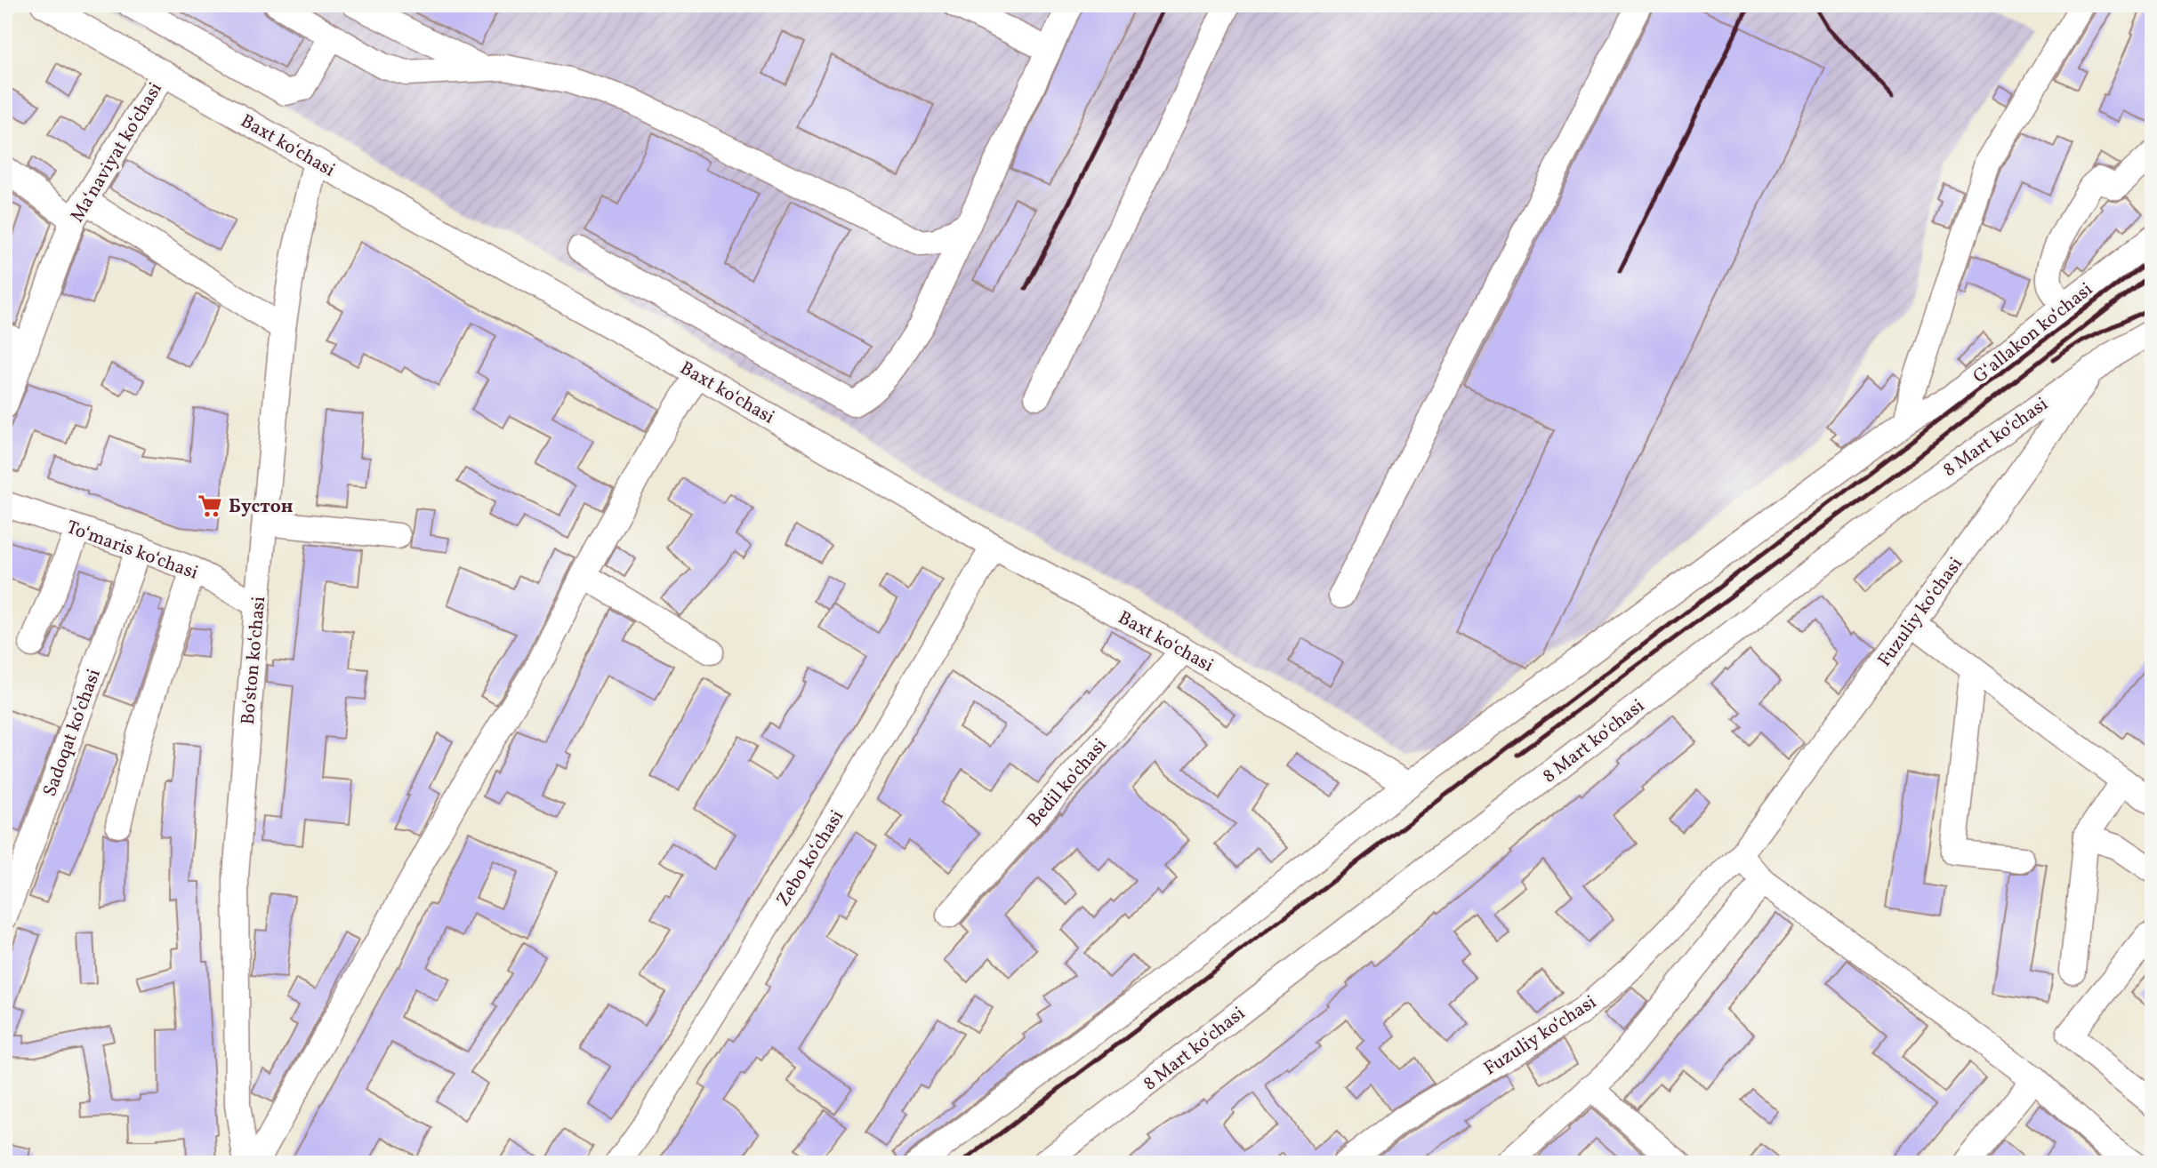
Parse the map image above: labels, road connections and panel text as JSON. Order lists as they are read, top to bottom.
{
  "streets": {
    "street": [
      "Baxt koʻchasi",
      "Maʻnaviyat koʻchasi",
      "Gʻallakon koʻchasi",
      "8 Mart koʻchasi",
      "Toʻmaris koʻchasi",
      "Fuzuliy koʻchasi",
      "Boʻston koʻchasi",
      "Sadoqat koʻchasi",
      "Bedil ko'chasi",
      "Zebo koʻchasi"
    ]
  },
  "crossings": [
    ["Baxt koʻchasi", "Maʻnaviyat koʻchasi"],
    ["Baxt koʻchasi", "Gʻallakon koʻchasi"],
    ["Baxt koʻchasi", "Boʻston koʻchasi"],
    ["Baxt koʻchasi", "Bedil ko'chasi"],
    ["Baxt koʻchasi", "Zebo koʻchasi"],
    ["8 Mart koʻchasi", "Fuzuliy koʻchasi"],
    ["Toʻmaris koʻchasi", "Boʻston koʻchasi"],
    ["Toʻmaris koʻchasi", "Sadoqat koʻchasi"]
  ],
  "places": {
    "supermarket": ["Бустон"]
  }
}
